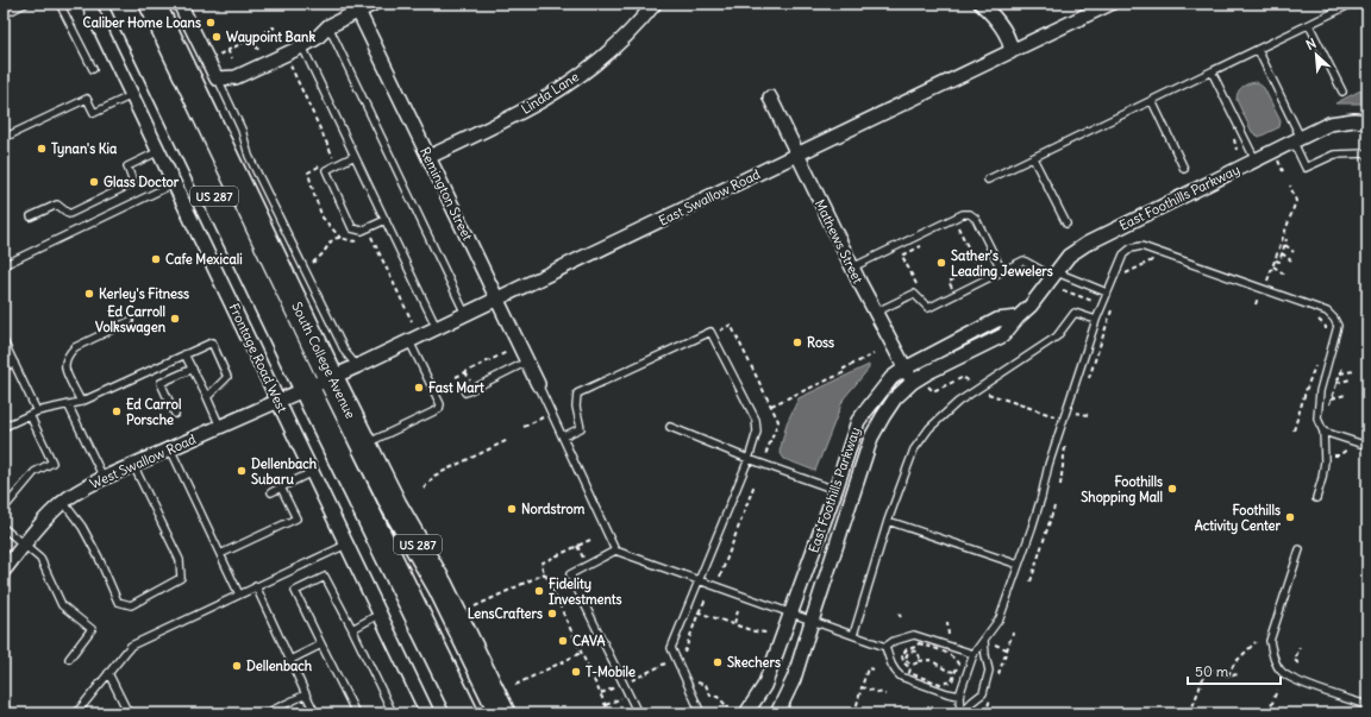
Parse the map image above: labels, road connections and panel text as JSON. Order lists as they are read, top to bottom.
{
  "streets": {
    "highway": ["US 287", "South College Avenue"],
    "street": [
      "Linda Lane",
      "Remington Street",
      "East Swallow Road",
      "East Foothills Parkway",
      "Mathews Street",
      "Frontage Road West",
      "West Swallow Road"
    ]
  },
  "crossings": [
    ["Linda Lane", "Remington Street"],
    ["Remington Street", "East Swallow Road"],
    ["East Swallow Road", "Mathews Street"],
    ["East Swallow Road", "South College Avenue"],
    ["East Swallow Road", "West Swallow Road"],
    ["East Foothills Parkway", "Mathews Street"],
    ["Frontage Road West", "West Swallow Road"],
    ["South College Avenue", "West Swallow Road"]
  ],
  "places": [
    "Caliber Home Loans",
    "Waypoint Bank",
    "Tynan's Kia",
    "Glass Doctor",
    "Cafe Mexicali",
    "Sather's Leading Jewelers",
    "Kerley's Fitness",
    "Ed Carroll Volkswagen",
    "Ross",
    "Fast Mart",
    "Ed Carrol Porsche",
    "Dellenbach Subaru",
    "Foothills Shopping Mall",
    "Nordstrom",
    "Foothills Activity Center",
    "Fidelity Investments",
    "LensCrafters",
    "CAVA",
    "Skechers",
    "Dellenbach",
    "T-Mobile"
  ],
  "scale_bar": "50 m",
  "north": "top left"
}
